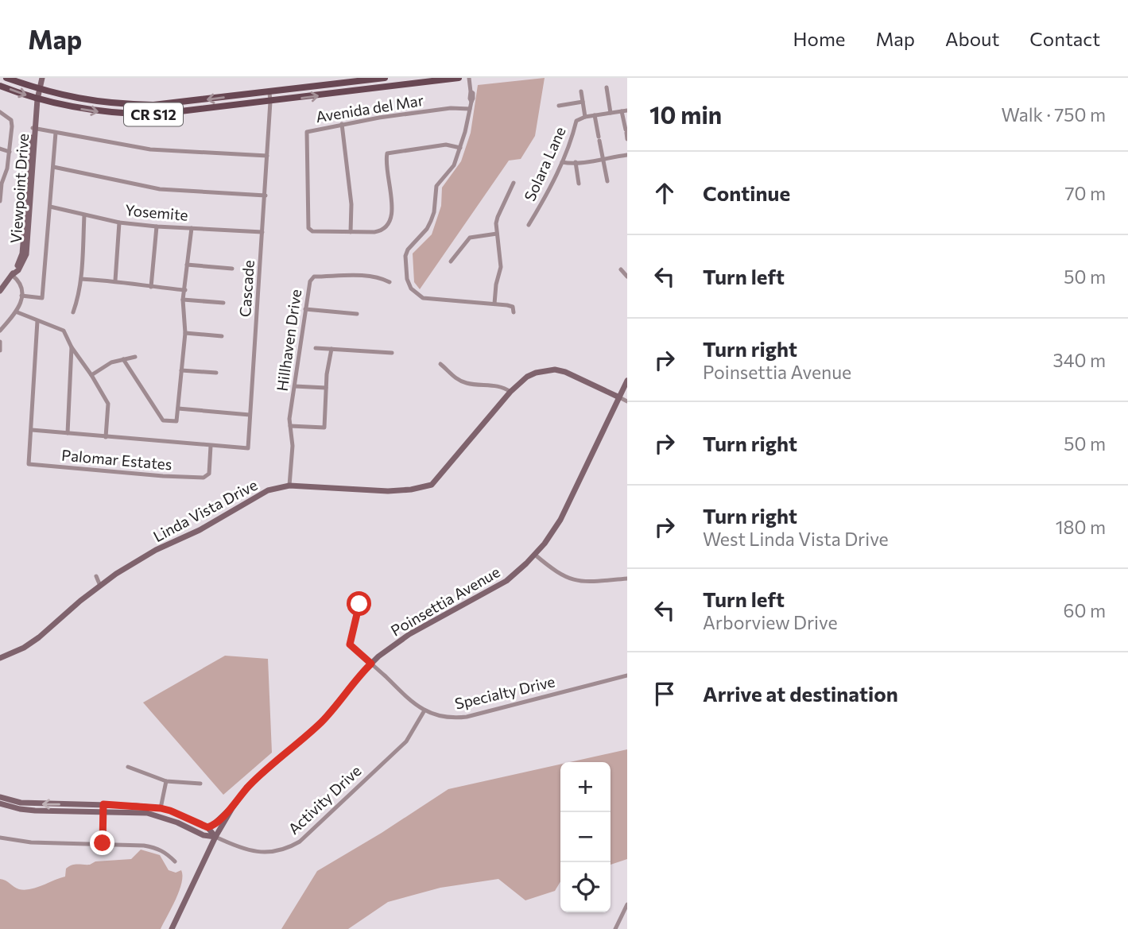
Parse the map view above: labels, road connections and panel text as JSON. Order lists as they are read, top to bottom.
{
  "streets": {
    "main road": [
      "CR S12",
      "Viewpoint Drive",
      "Linda Vista Drive",
      "Poinsettia Avenue"
    ],
    "street": [
      "Avenida del Mar",
      "Solara Lane",
      "Yosemite",
      "Cascade",
      "Hillhaven Drive",
      "Palomar Estates",
      "Specialty Drive",
      "Activity Drive"
    ]
  },
  "crossings": [
    ["CR S12", "Viewpoint Drive"],
    ["CR S12", "Cascade"],
    ["Yosemite", "Cascade"],
    ["Cascade", "Palomar Estates"],
    ["Hillhaven Drive", "Linda Vista Drive"],
    ["Linda Vista Drive", "Poinsettia Avenue"],
    ["Poinsettia Avenue", "Specialty Drive"],
    ["Poinsettia Avenue", "Activity Drive"],
    ["Specialty Drive", "Activity Drive"]
  ],
  "page": {
    "header": "Map",
    "nav": [
      "Home",
      "Map",
      "About",
      "Contact"
    ],
    "heading": ["10 min", "Walk · 750 m"],
    "list": [
      ["Continue", "70 m"],
      ["Turn left", "50 m"],
      ["Turn right", "Poinsettia Avenue", "340 m"],
      ["Turn right", "50 m"],
      ["Turn right", "West Linda Vista Drive", "180 m"],
      ["Turn left", "Arborview Drive", "60 m"],
      "Arrive at destination"
    ],
    "map_buttons": ["+", "−"]
  }
}
